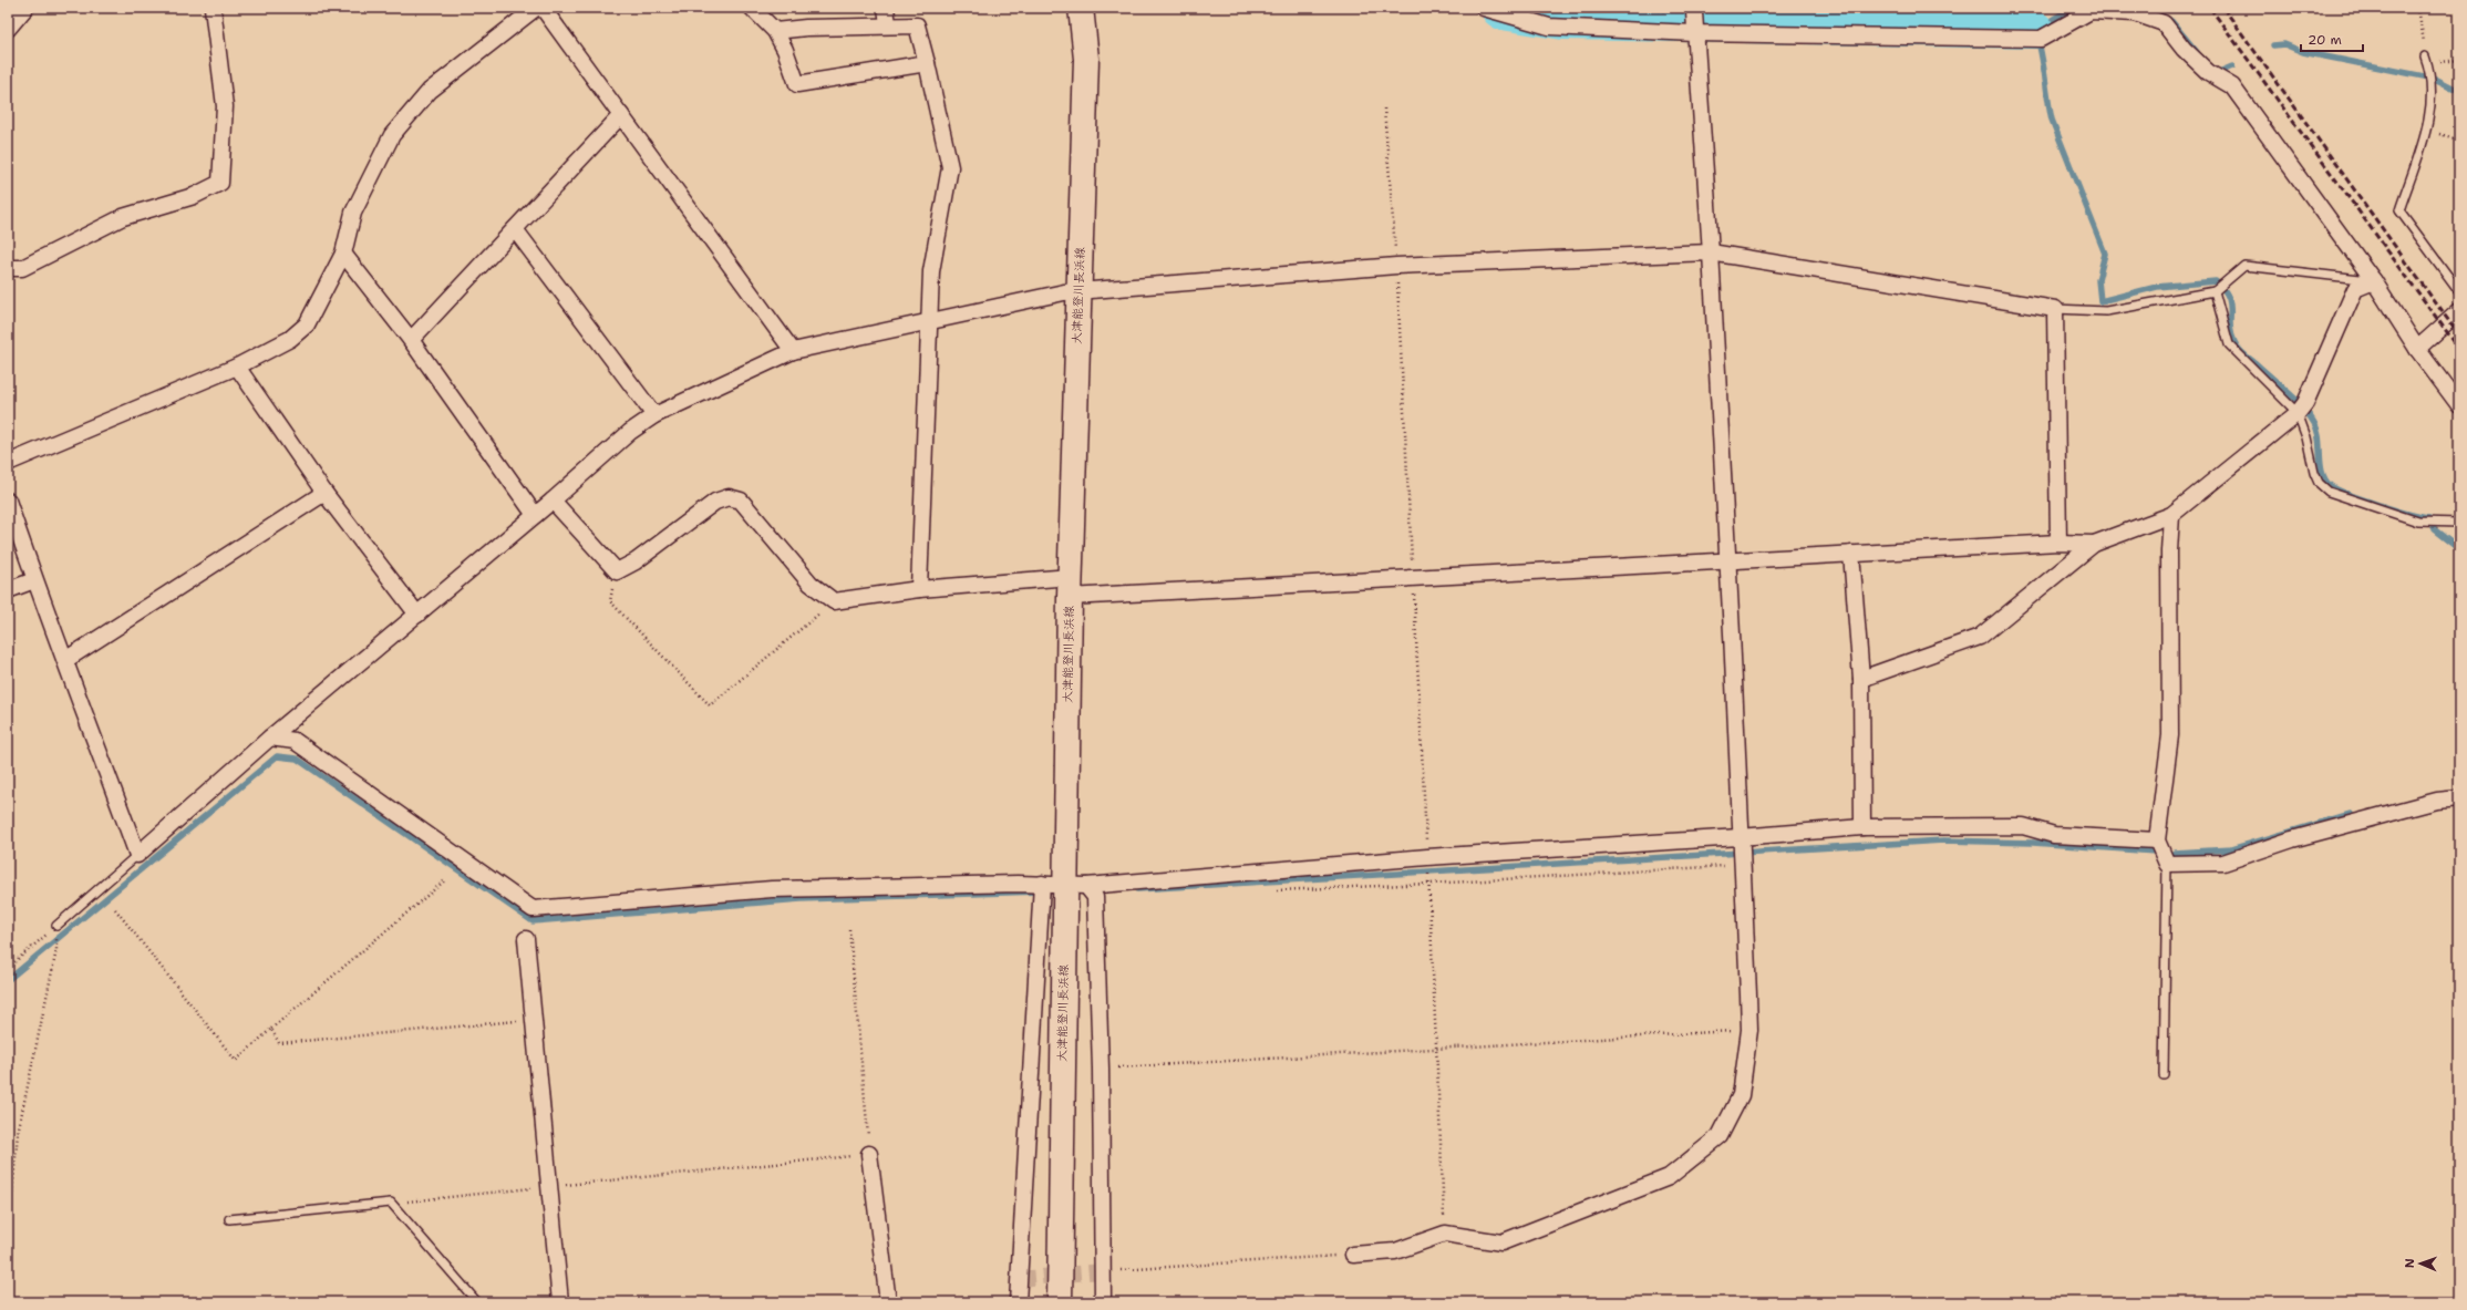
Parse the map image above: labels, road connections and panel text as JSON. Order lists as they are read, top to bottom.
{
  "streets": {
    "main road": ["大津能登川長浜線"]
  },
  "scale_bar": "20 m",
  "north": "left"
}
